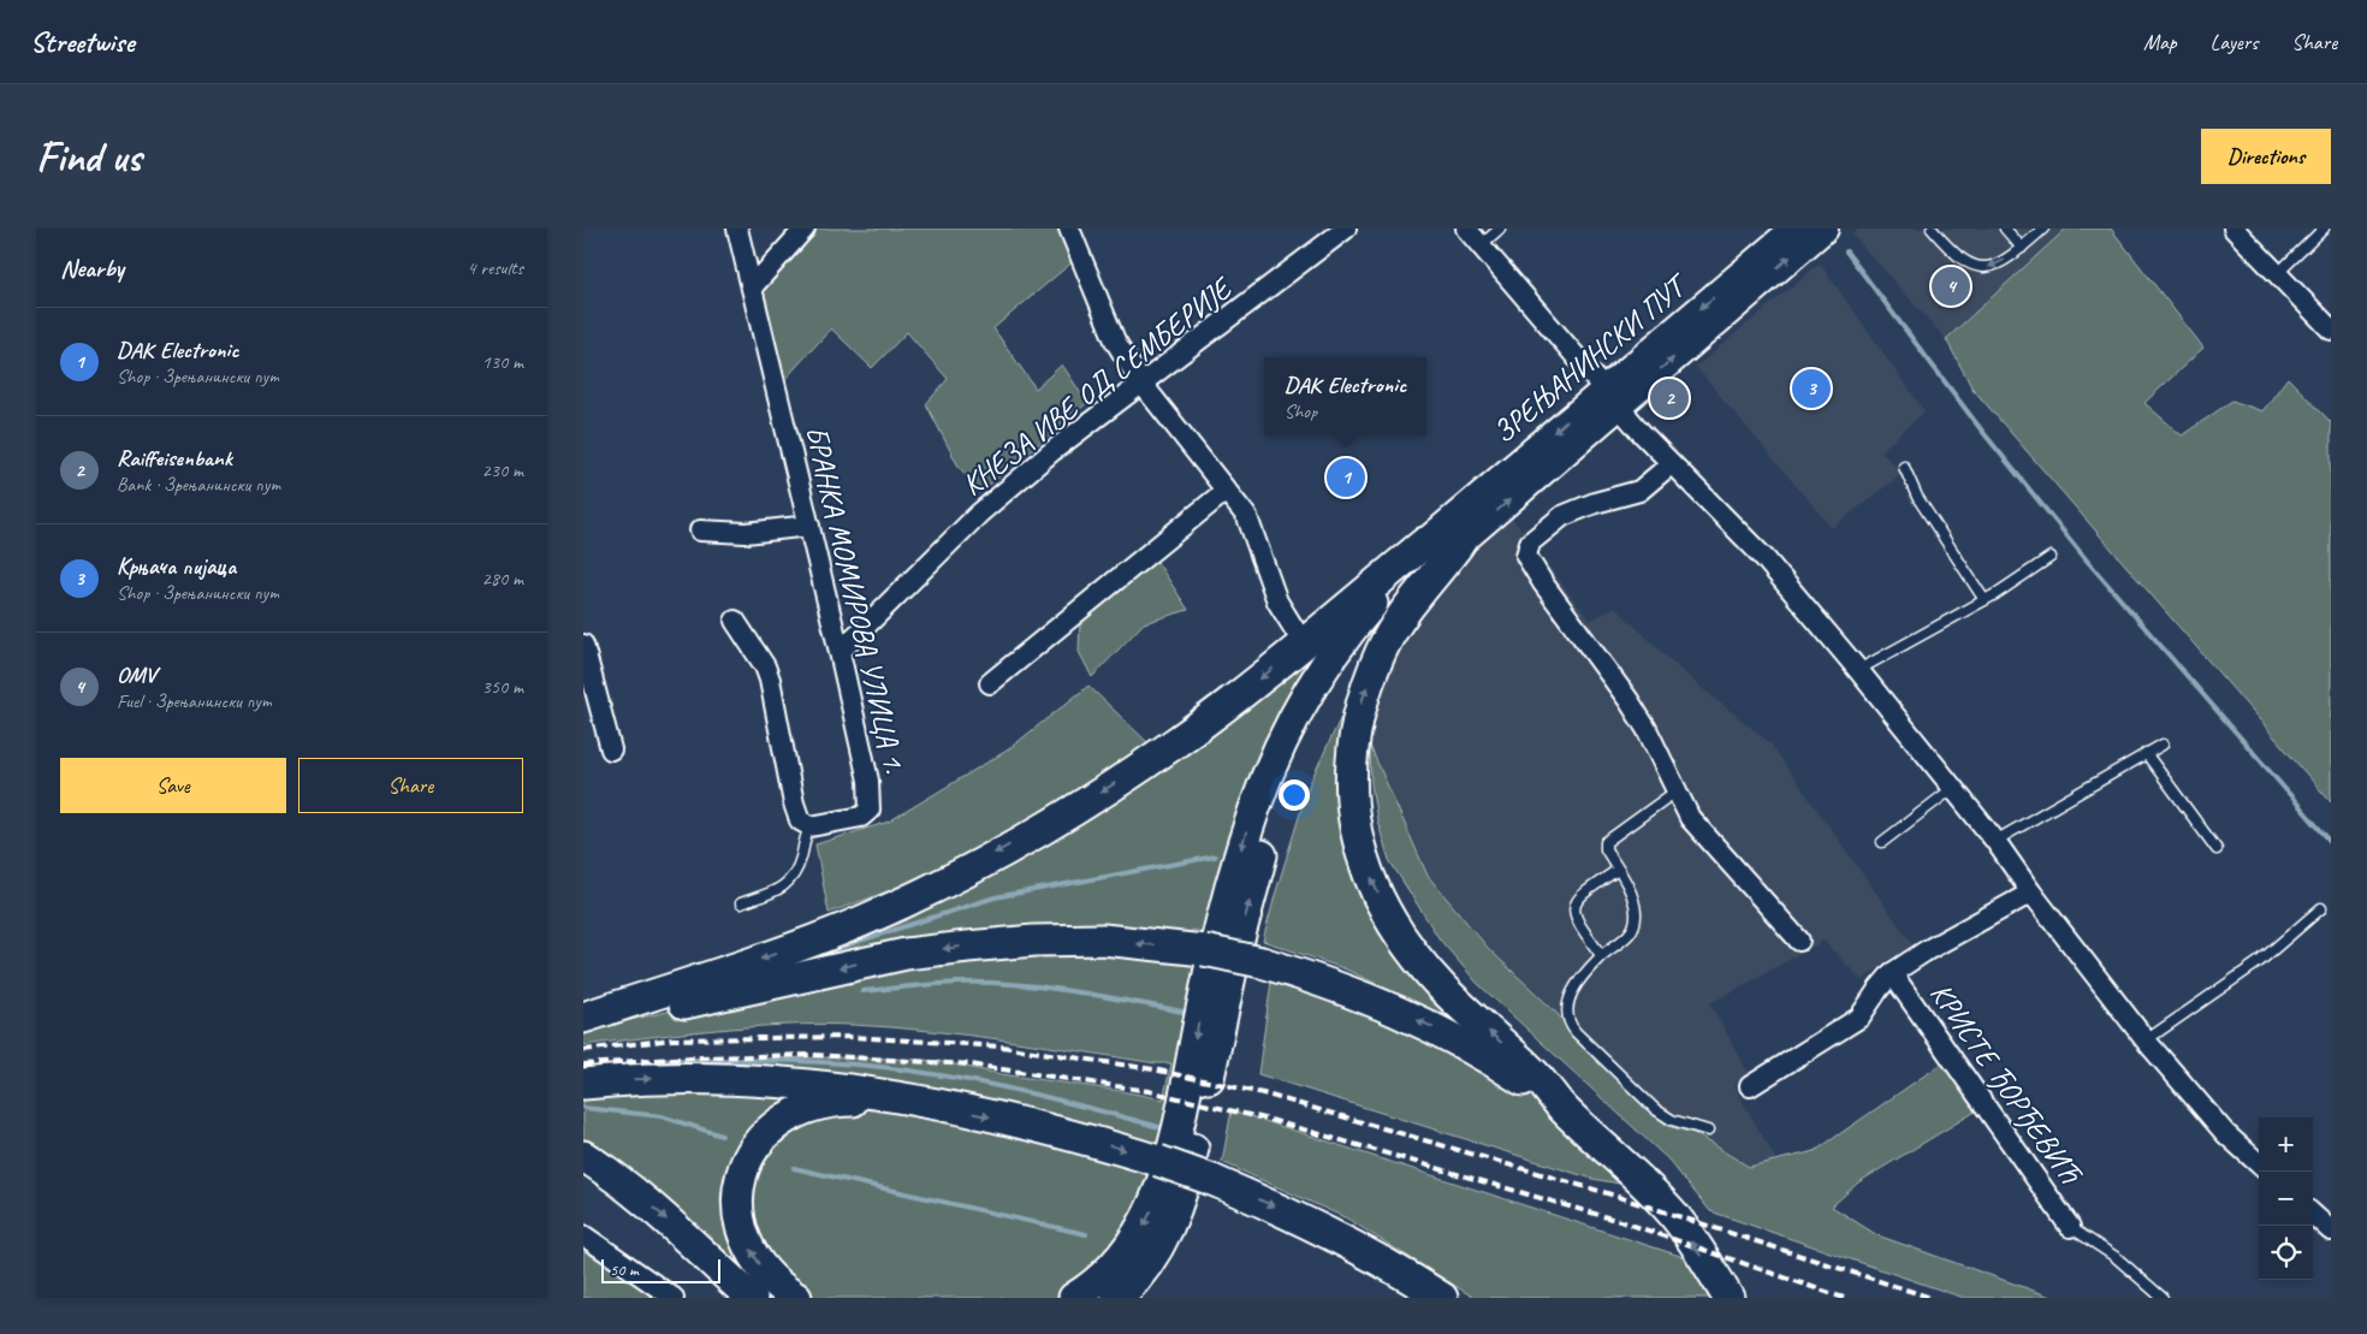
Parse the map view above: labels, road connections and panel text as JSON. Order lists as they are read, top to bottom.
{
  "streets": {
    "main road": ["ЗРЕЊАНИНСКИ ПУТ"],
    "street": ["КНЕЗА ИВЕ ОД СЕМБЕРИЈЕ", "БРАНКА МОМИРОВА УЛИЦА 1.", "КРИСТЕ ЂОРЂЕВИЋ"]
  },
  "crossings": [
    ["КНЕЗА ИВЕ ОД СЕМБЕРИЈЕ", "БРАНКА МОМИРОВА УЛИЦА 1."]
  ],
  "scale_bar": "50 m",
  "page": {
    "header": "Streetwise",
    "nav": ["Map", "Layers", "Share"],
    "buttons": [
      "Directions",
      ["Save", "Share"]
    ],
    "title": "Find us",
    "heading": ["Nearby", "4 results"],
    "pins": [
      "4",
      "3",
      "2",
      "1"
    ],
    "list": [
      {
        "mark": "1",
        "name": "DAK Electronic",
        "note": "Shop · Зрењанински пут",
        "value": "130 m"
      },
      {
        "mark": "2",
        "name": "Raiffeisenbank",
        "note": "Bank · Зрењанински пут",
        "value": "230 m"
      },
      {
        "mark": "3",
        "name": "Крњача пијаца",
        "note": "Shop · Зрењанински пут",
        "value": "280 m"
      },
      {
        "mark": "4",
        "name": "OMV",
        "note": "Fuel · Зрењанински пут",
        "value": "350 m"
      }
    ],
    "popup": ["DAK Electronic", "Shop"],
    "map_buttons": ["+", "−"],
    "scale": "50 m"
  }
}
